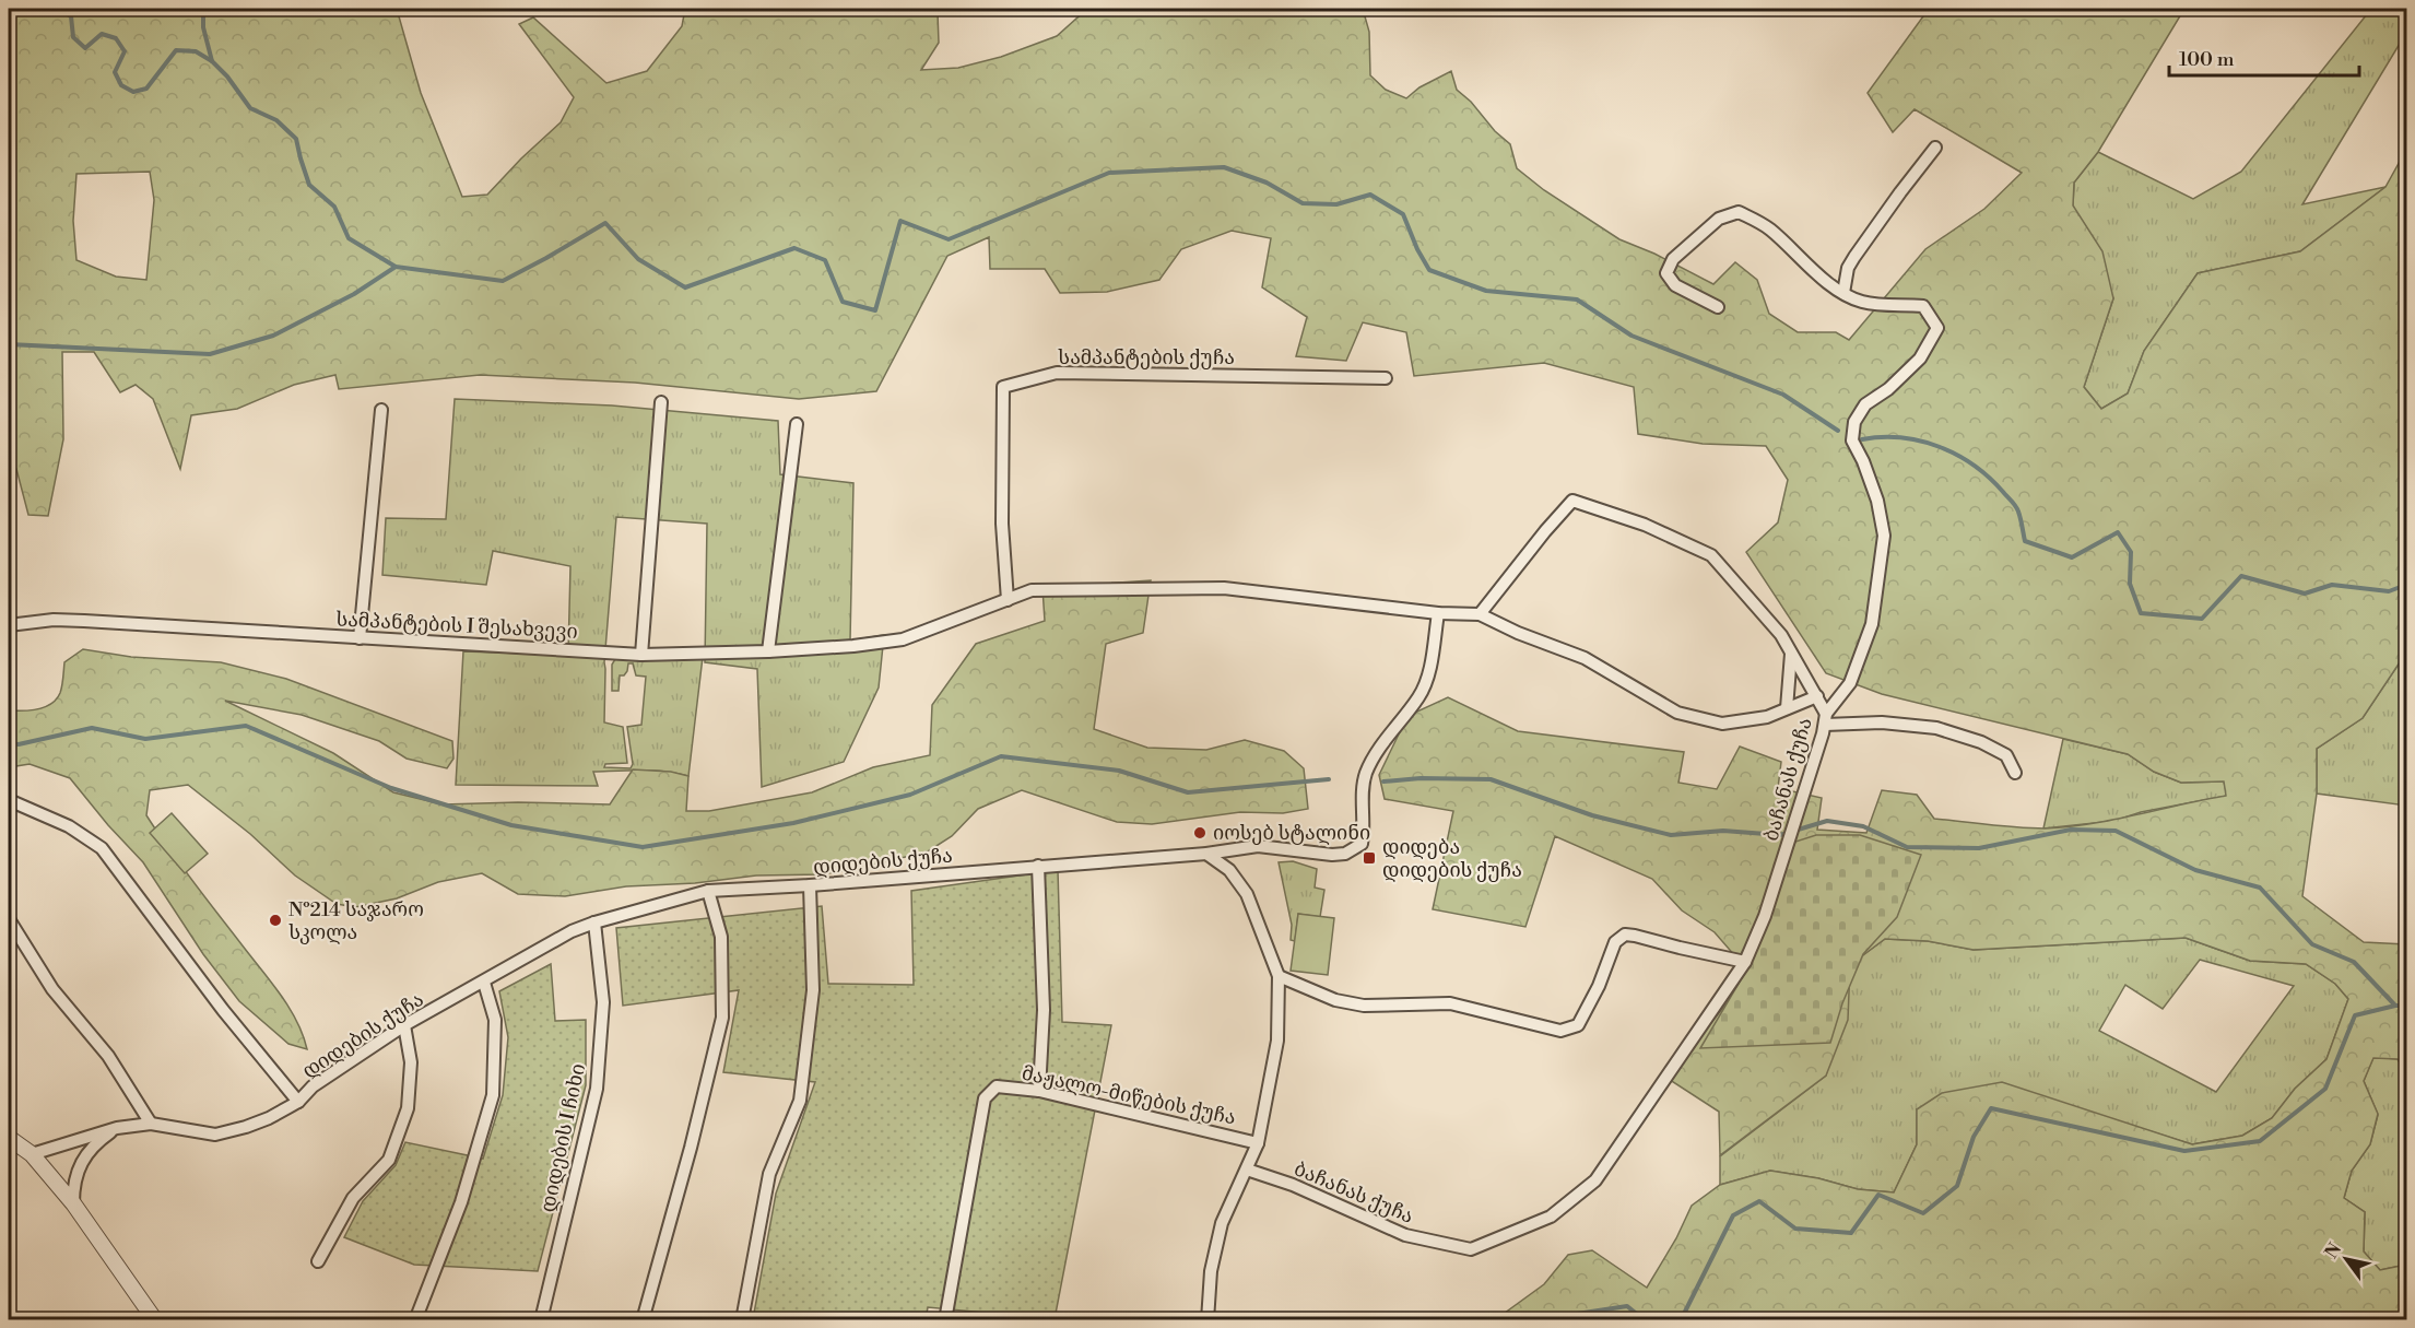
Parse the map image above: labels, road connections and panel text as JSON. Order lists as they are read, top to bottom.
{
  "streets": {
    "street": [
      "სამპანტების ქუჩა",
      "სამპანტების I შესახვევი",
      "ბაჩანას ქუჩა",
      "დიდების ქუჩა",
      "მაჟალო-მიწების ქუჩა",
      "დიდების I ჩიხი"
    ]
  },
  "crossings": [
    ["სამპანტების ქუჩა", "სამპანტების I შესახვევი"],
    ["დიდების ქუჩა", "დიდების I ჩიხი"]
  ],
  "places": {
    "other": ["იოსებ სტალინი", "№214 საჯარო სკოლა"],
    "transit": ["დიდება დიდების ქუჩა"]
  },
  "scale_bar": "100 m",
  "north": "top left"
}
